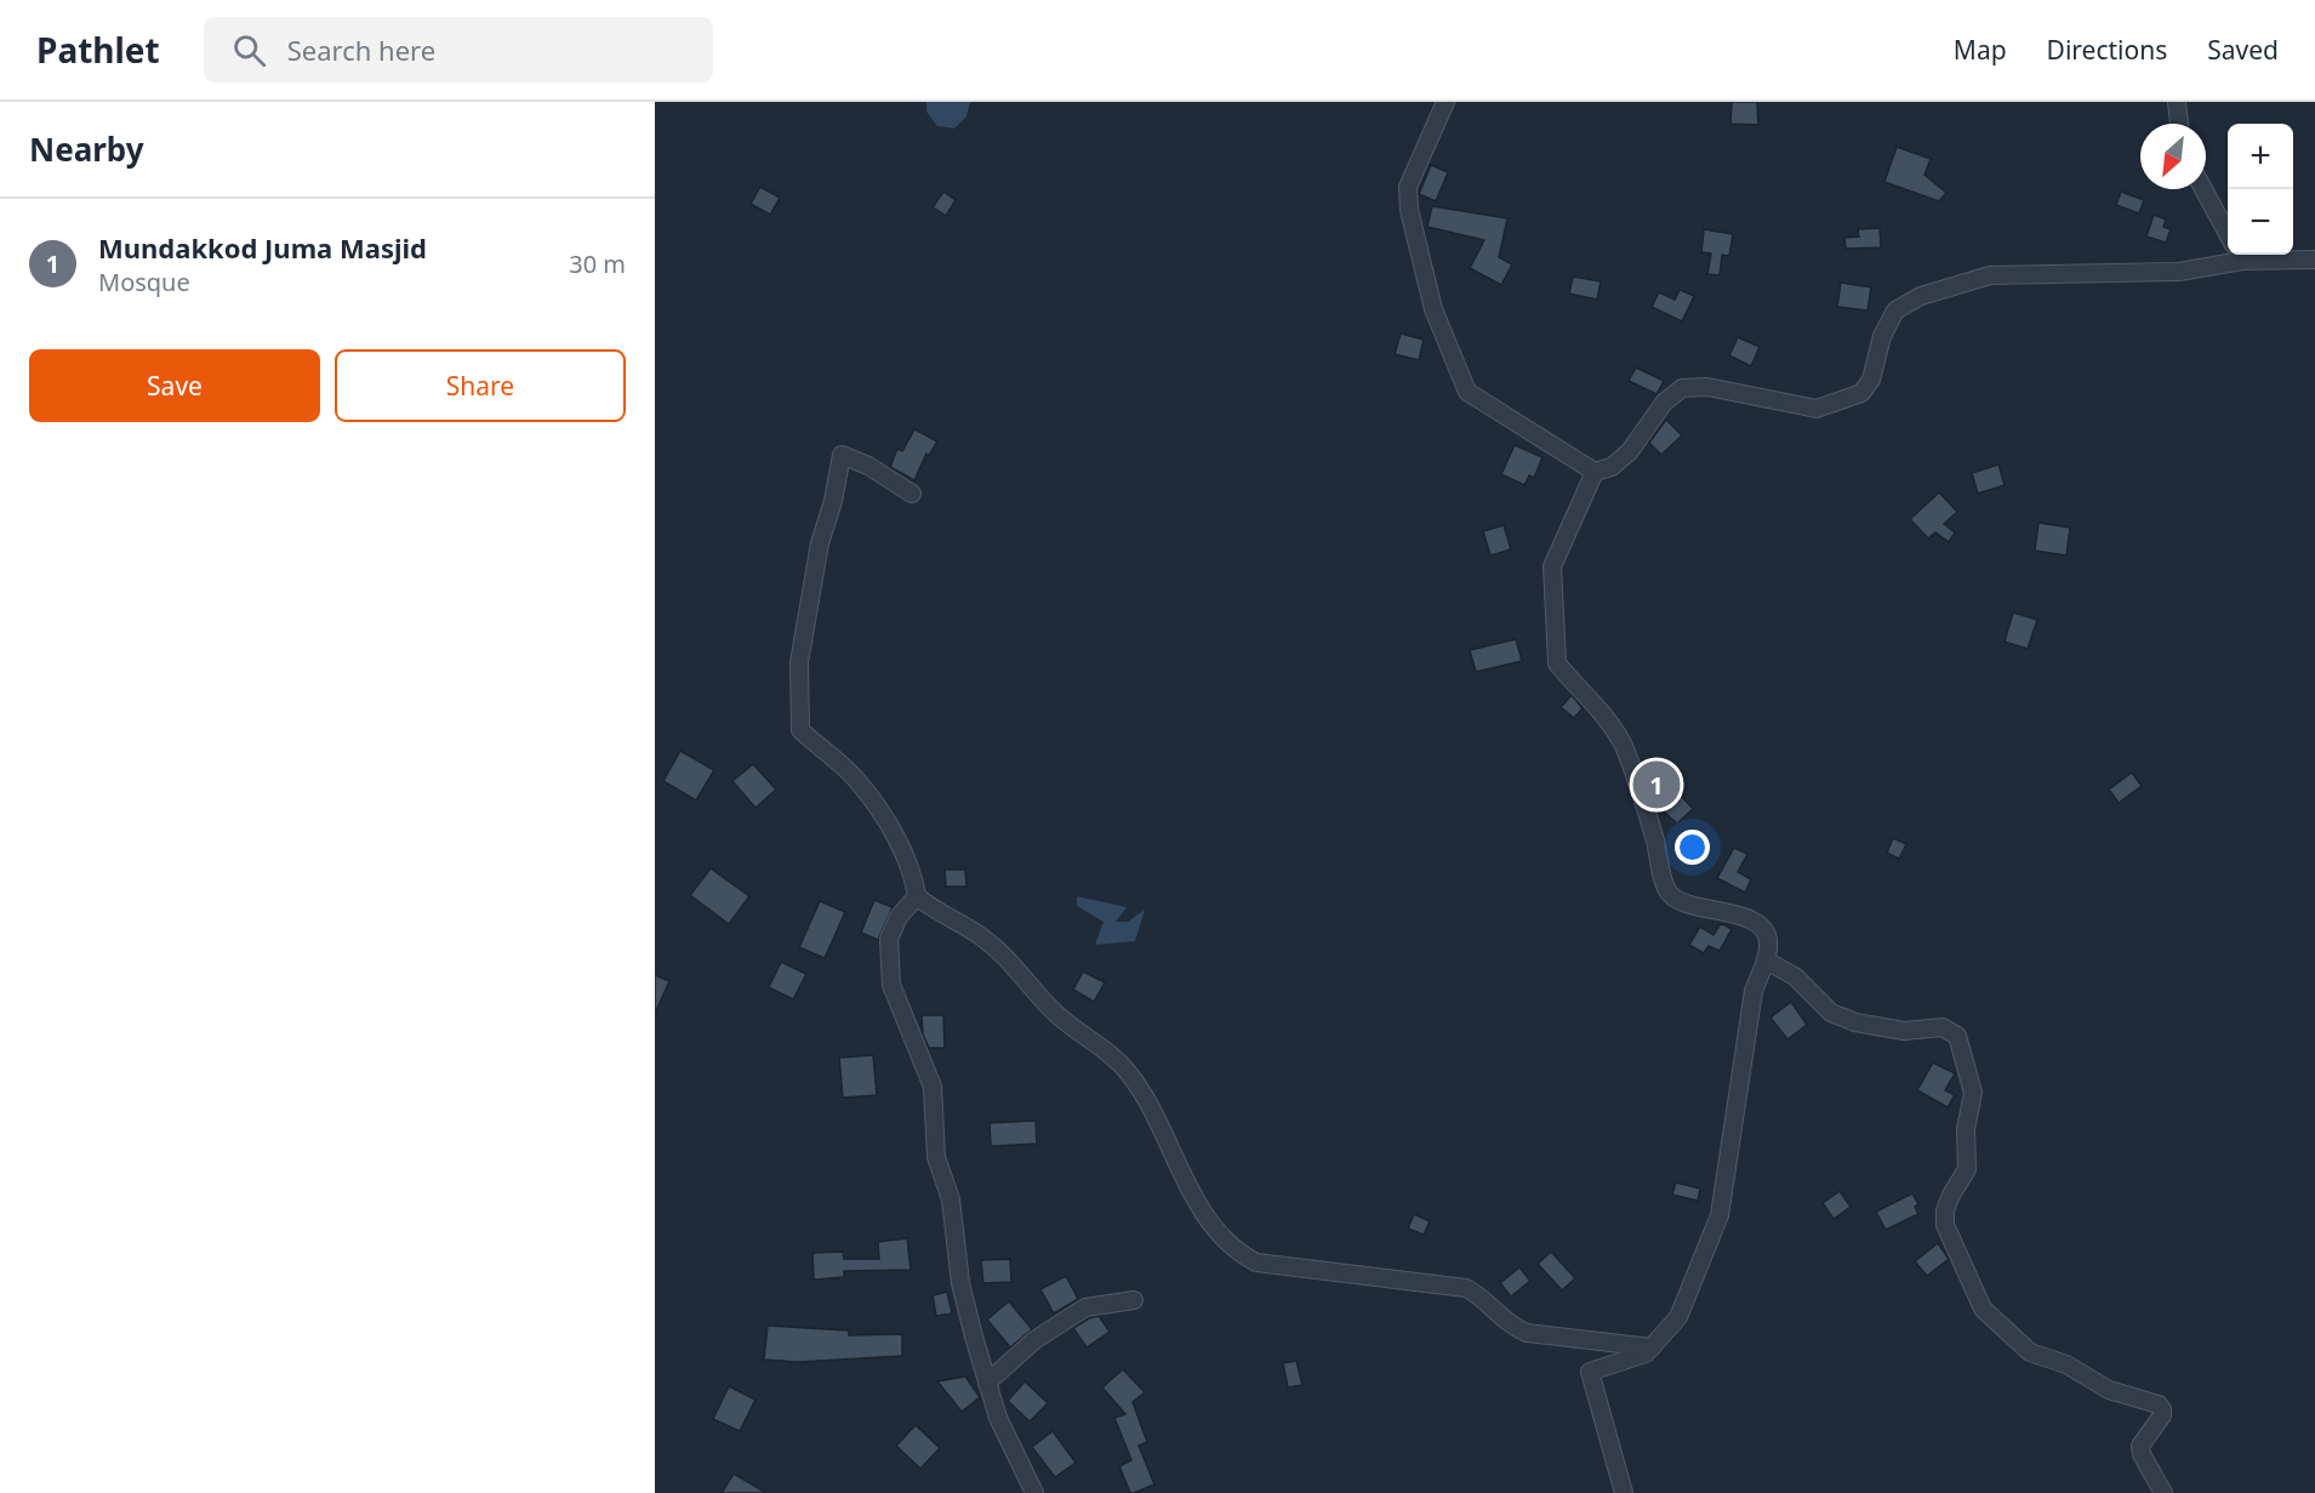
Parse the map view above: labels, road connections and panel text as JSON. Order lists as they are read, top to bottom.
{
  "north": "bottom left",
  "page": {
    "header": "Pathlet",
    "search": "Search here",
    "nav": ["Map", "Directions", "Saved"],
    "heading": "Nearby",
    "map_buttons": ["+", "−"],
    "list": [
      {
        "mark": "1",
        "name": "Mundakkod Juma Masjid",
        "note": "Mosque",
        "value": "30 m"
      }
    ],
    "buttons": ["Save", "Share"],
    "pins": "1"
  }
}
